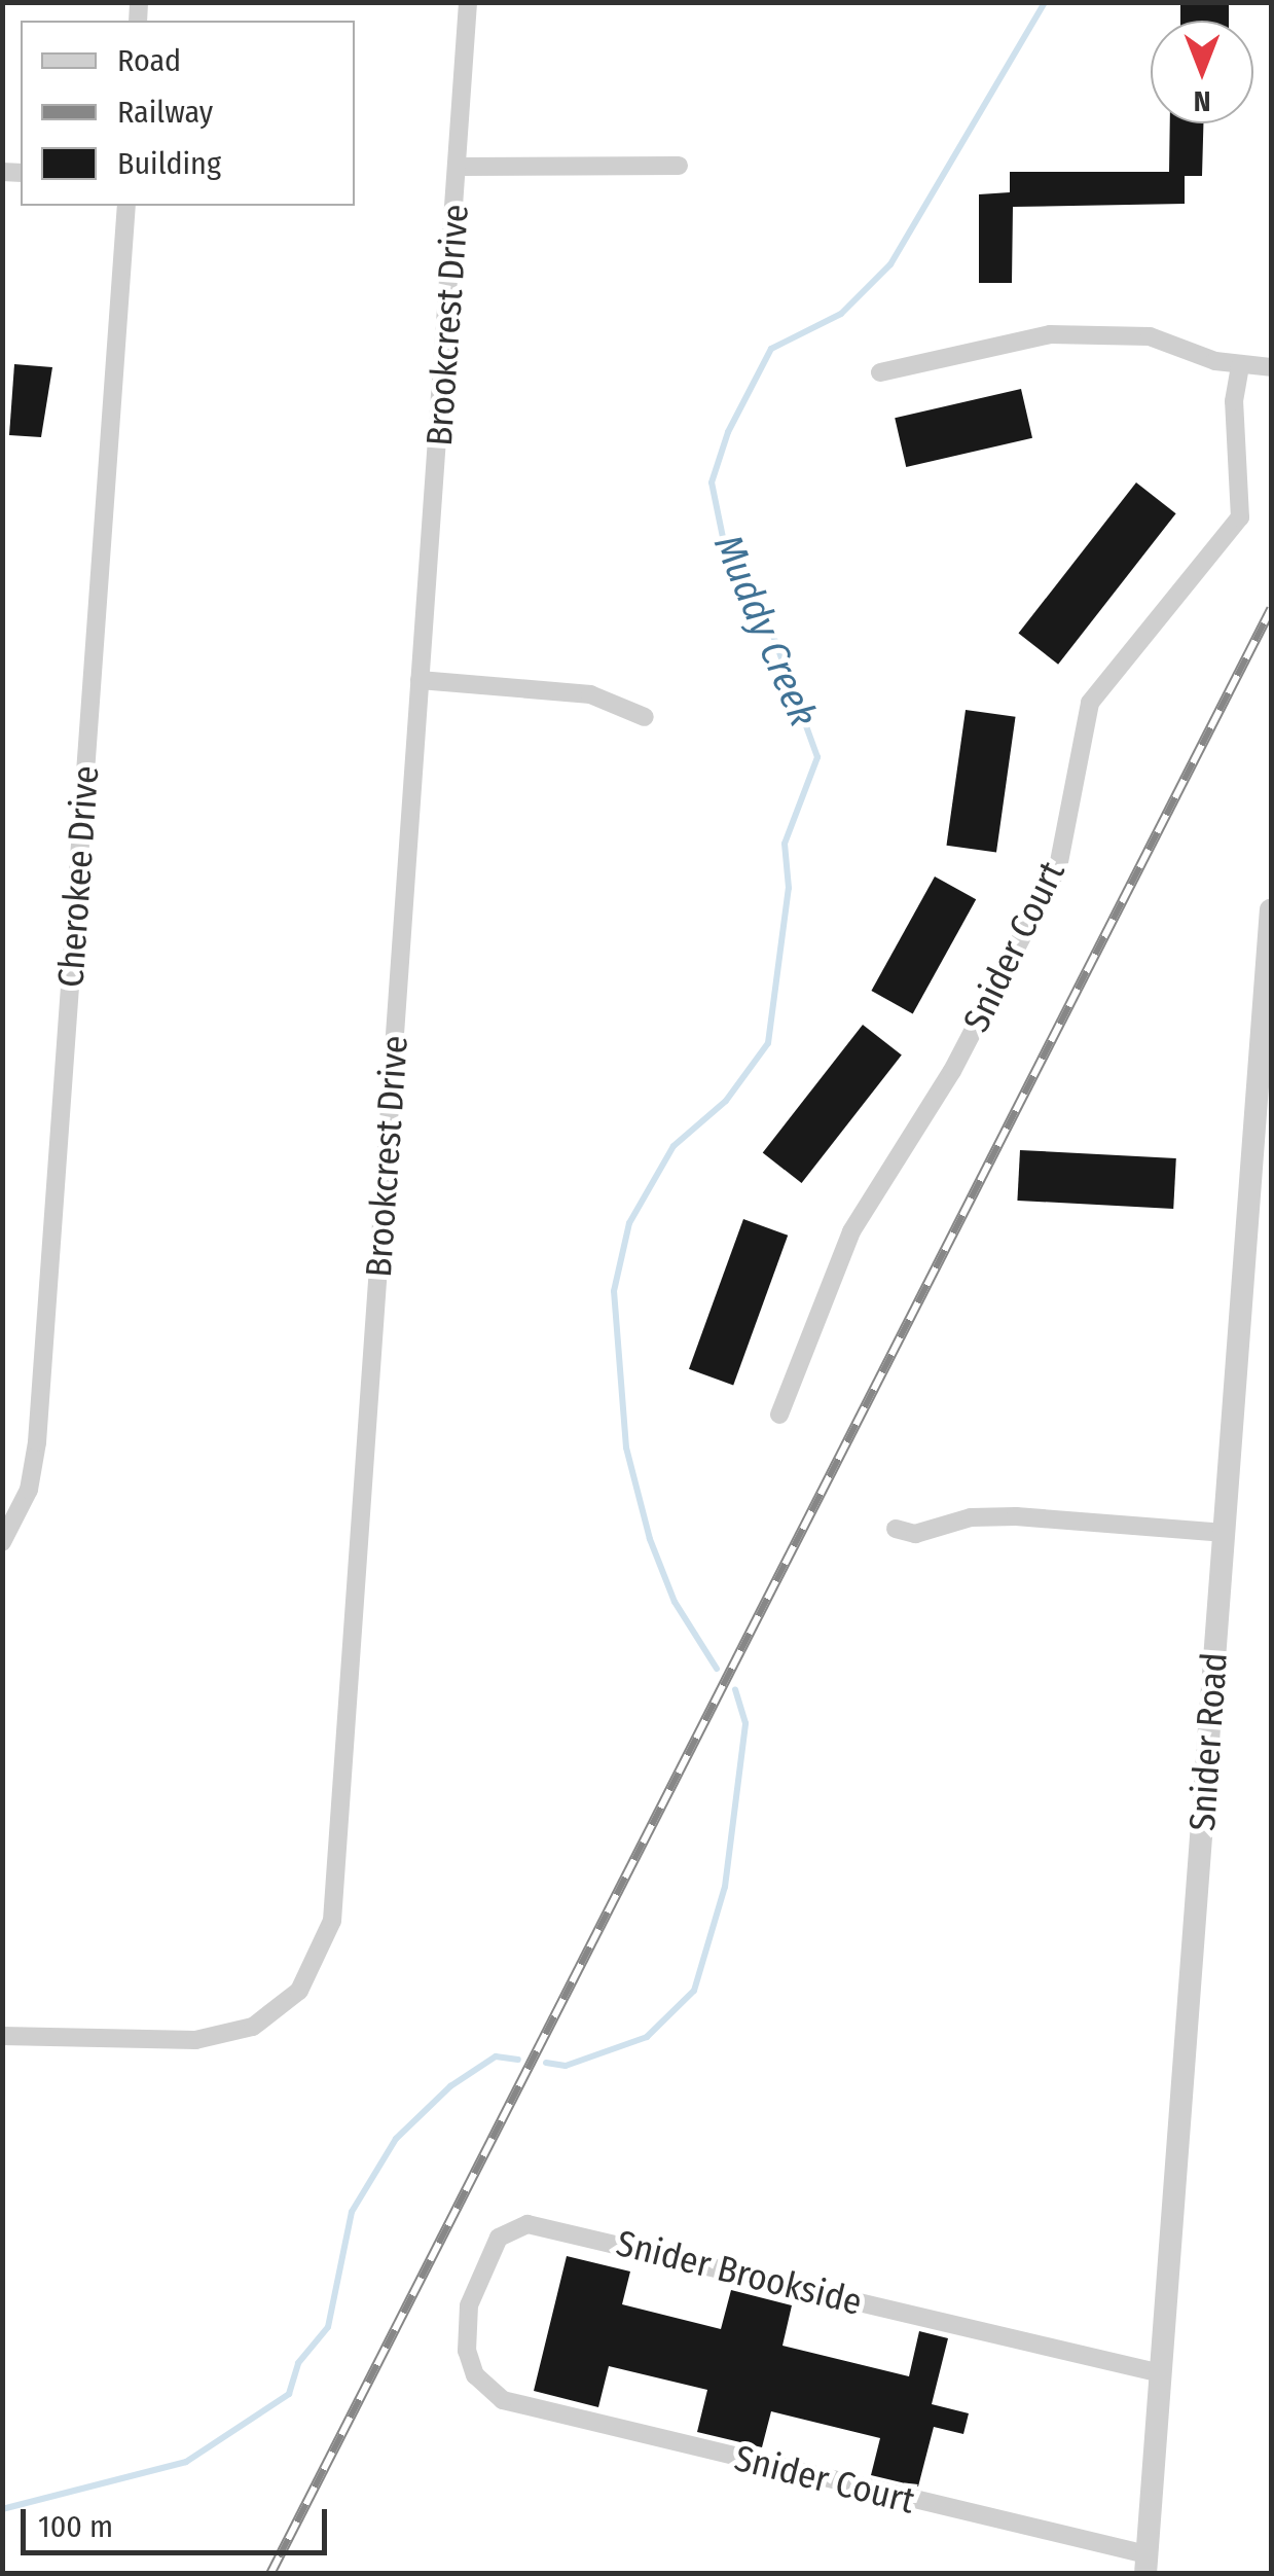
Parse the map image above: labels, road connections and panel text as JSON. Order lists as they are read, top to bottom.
{
  "streets": {
    "street": [
      "Brookcrest Drive",
      "Cherokee Drive",
      "Snider Court",
      "Snider Road",
      "Snider Brookside"
    ]
  },
  "crossings": [
    ["Snider Court", "Snider Road"],
    ["Snider Court", "Snider Brookside"],
    ["Snider Road", "Snider Brookside"]
  ],
  "water": ["Muddy Creek"],
  "legend": ["Road", "Railway", "Building"],
  "scale_bar": "100 m",
  "north": "bottom"
}
